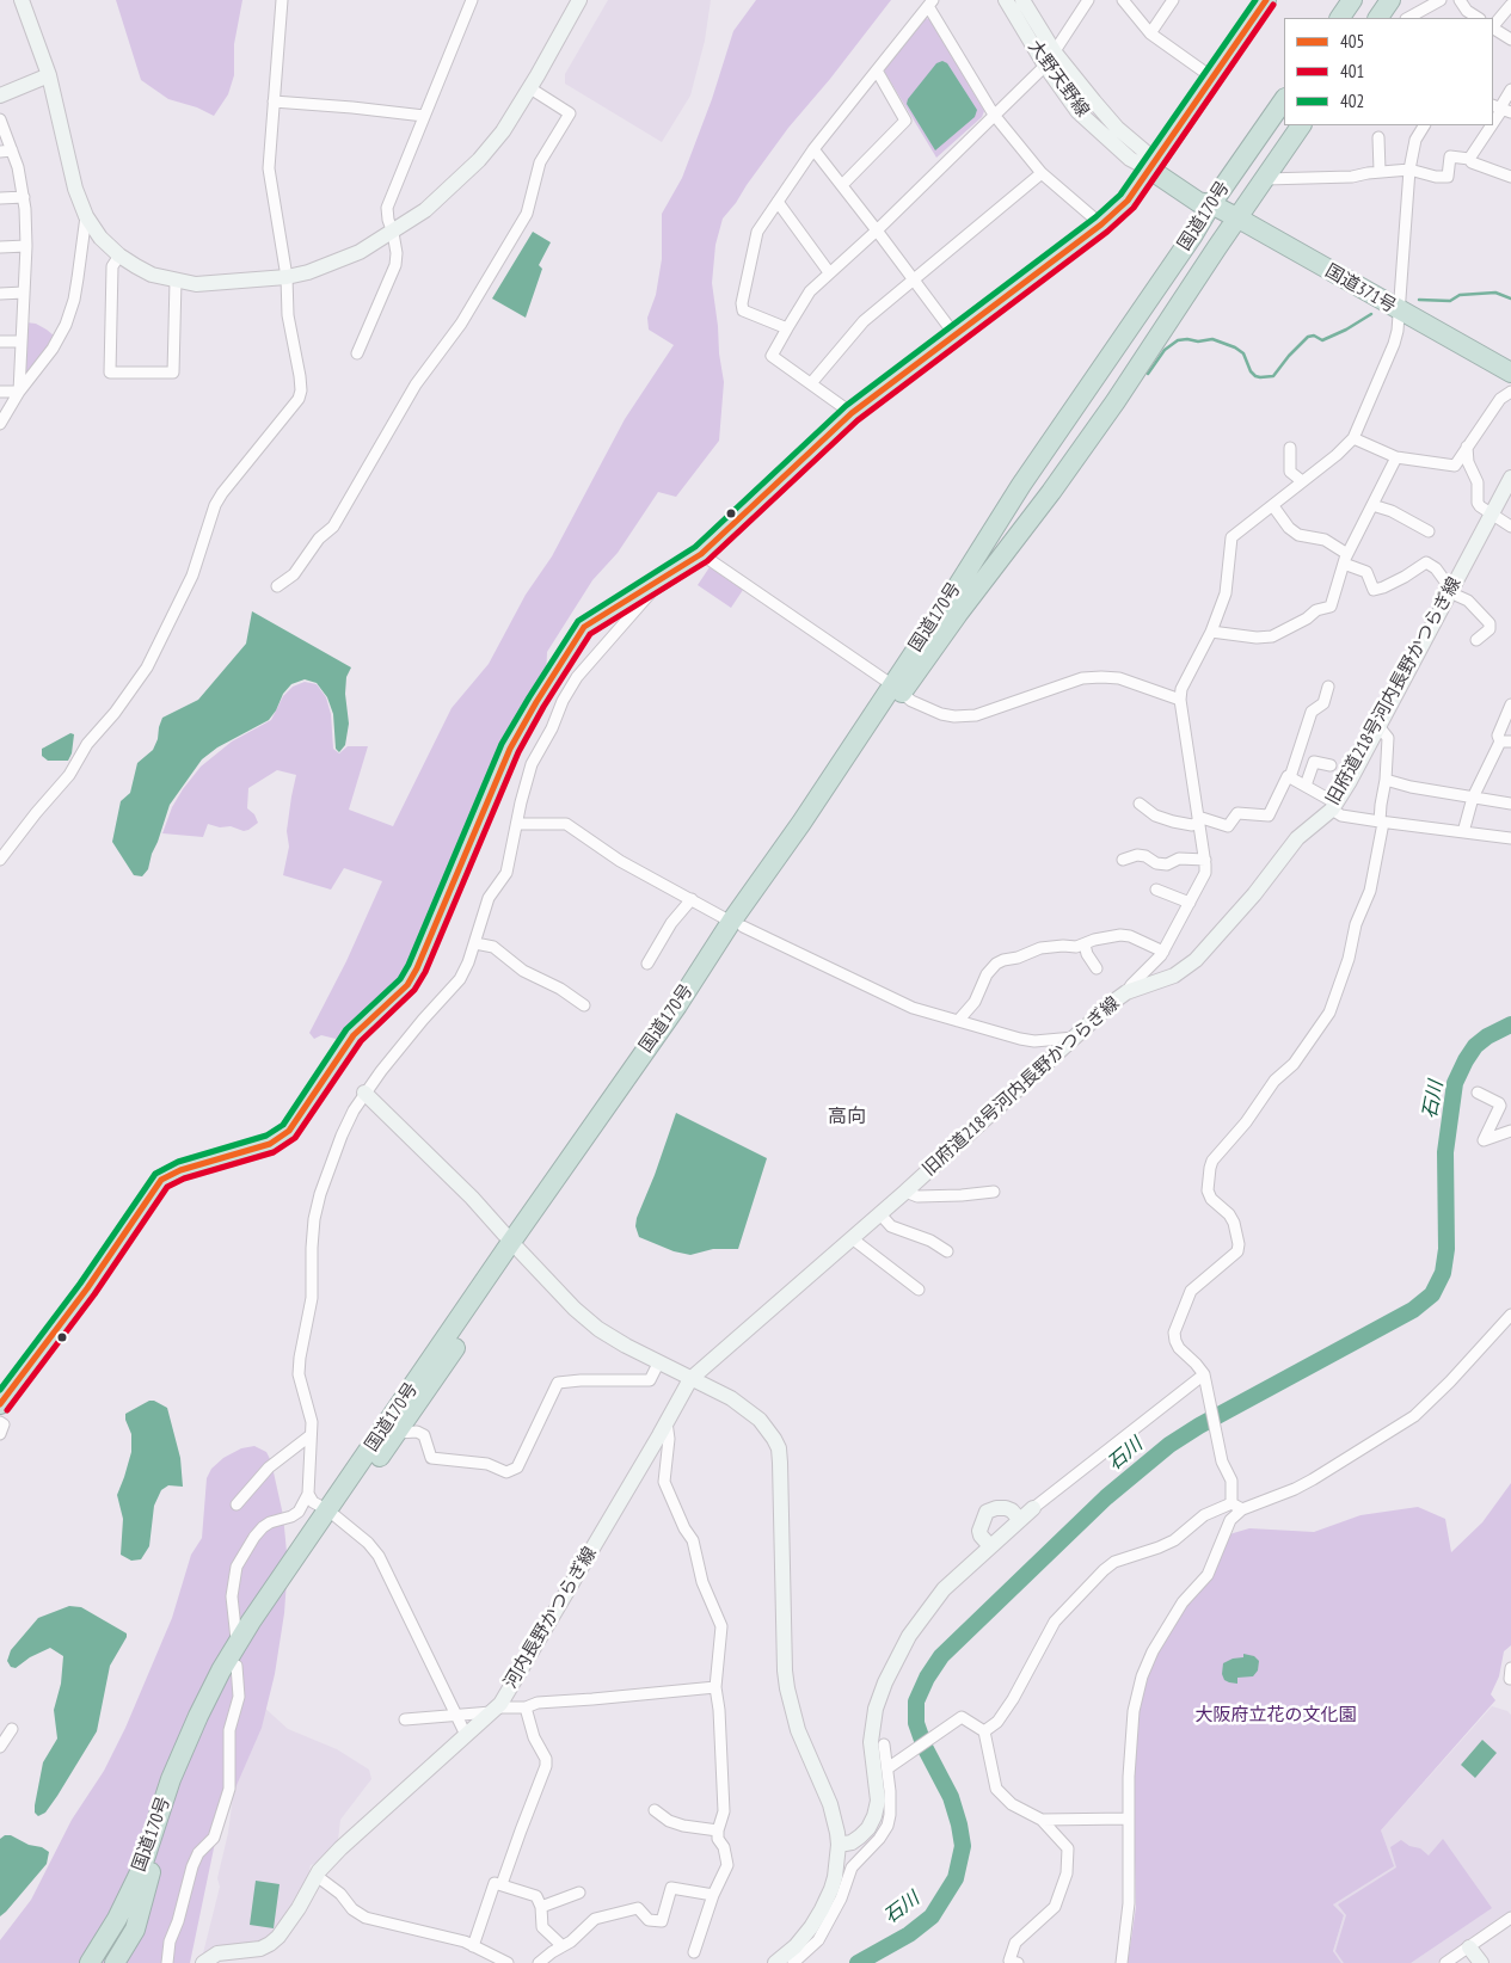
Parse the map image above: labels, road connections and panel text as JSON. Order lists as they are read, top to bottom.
{
  "streets": {
    "highway": ["国道170号", "国道371号"],
    "street": ["大野天野線", "旧府道218号河内長野かつらぎ線", "河内長野かつらぎ線"]
  },
  "crossings": [
    ["大野天野線", "国道371号"],
    ["国道170号", "国道371号"],
    ["旧府道218号河内長野かつらぎ線", "河内長野かつらぎ線"]
  ],
  "districts": ["高向"],
  "water": ["石川"],
  "parks": ["大阪府立花の文化園"],
  "lines": ["transit line 405", "transit line 402", "transit line 401"],
  "legend": ["405", "401", "402"]
}
